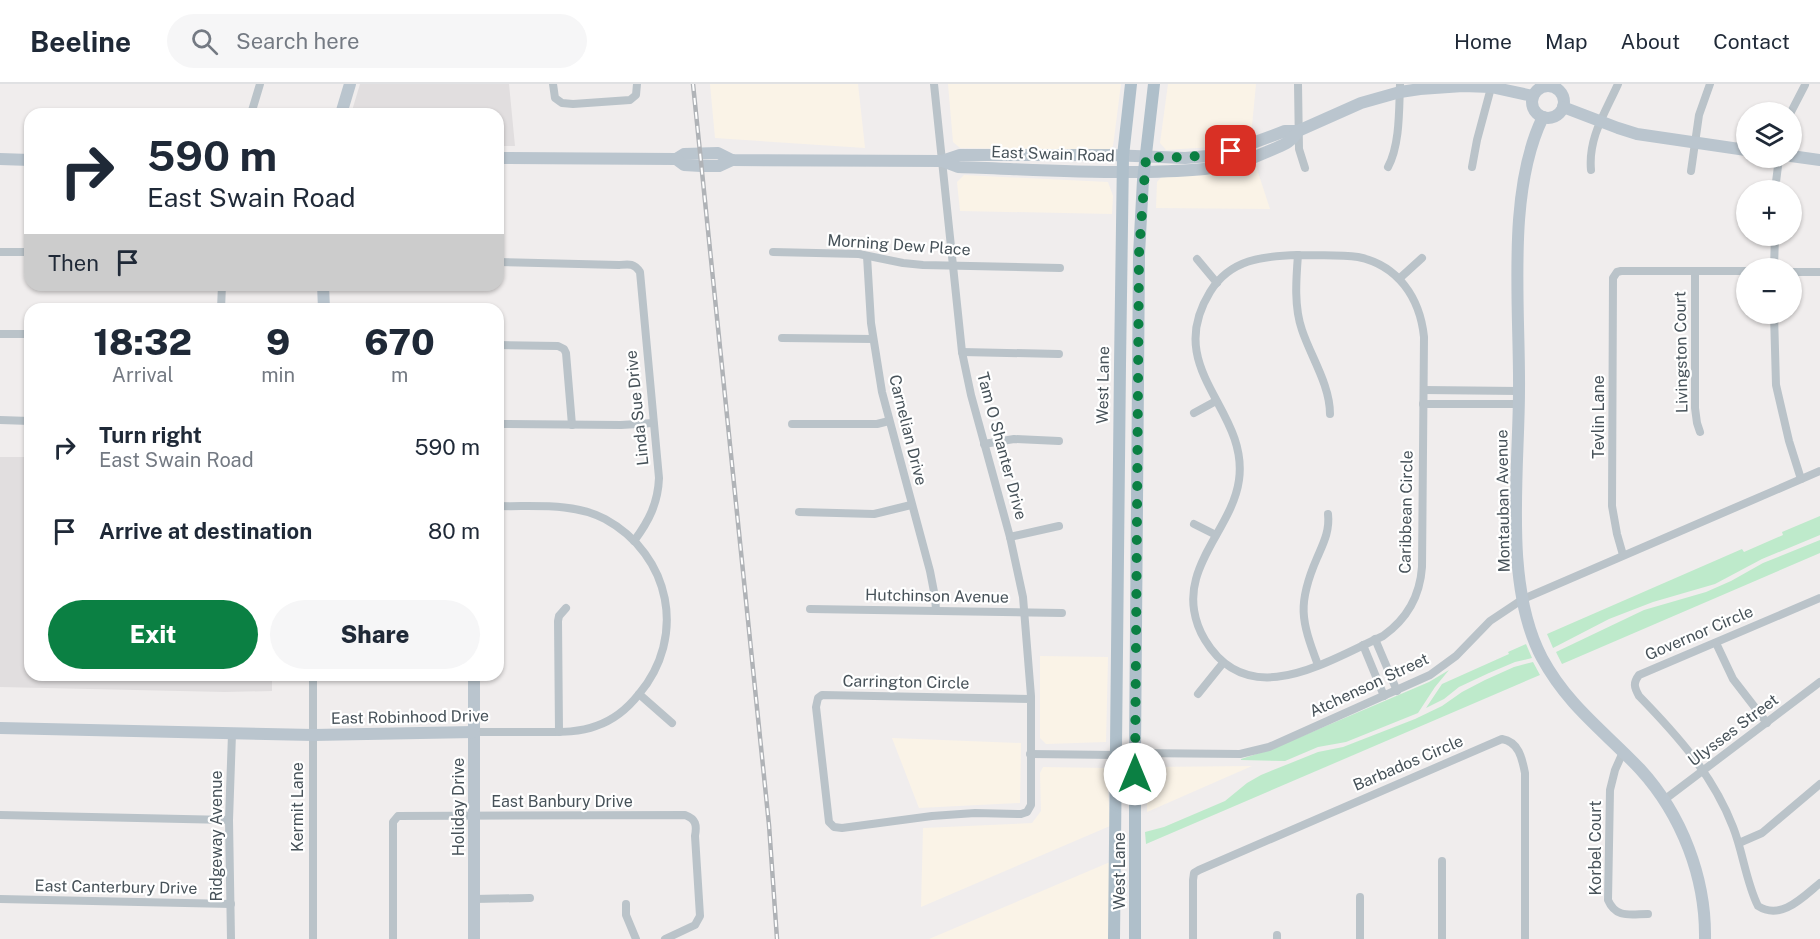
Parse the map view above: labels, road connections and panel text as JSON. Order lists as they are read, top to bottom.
{
  "streets": {
    "main road": ["West Lane"],
    "street": [
      "East Swain Road",
      "Morning Dew Place",
      "Livingston Court",
      "Linda Sue Drive",
      "Tevlin Lane",
      "Carnelian Drive",
      "Tam O Shanter Drive",
      "Montauban Avenue",
      "Caribbean Circle",
      "Hutchinson Avenue",
      "Governor Circle",
      "Carrington Circle",
      "Atchenson Street",
      "East Robinhood Drive",
      "Ulysses Street",
      "Barbados Circle",
      "East Banbury Drive",
      "Kermit Lane",
      "Holiday Drive",
      "Ridgeway Avenue",
      "Korbel Court",
      "East Canterbury Drive"
    ]
  },
  "crossings": [
    ["East Swain Road", "West Lane"],
    ["East Swain Road", "Tam O Shanter Drive"],
    ["East Swain Road", "Montauban Avenue"],
    ["Morning Dew Place", "Carnelian Drive"],
    ["Morning Dew Place", "Tam O Shanter Drive"],
    ["Livingston Court", "Tevlin Lane"],
    ["West Lane", "Atchenson Street"],
    ["Linda Sue Drive", "East Robinhood Drive"],
    ["Tevlin Lane", "Atchenson Street"],
    ["Carnelian Drive", "Hutchinson Avenue"],
    ["Tam O Shanter Drive", "Hutchinson Avenue"],
    ["Tam O Shanter Drive", "Carrington Circle"],
    ["Montauban Avenue", "Atchenson Street"],
    ["Montauban Avenue", "Ulysses Street"],
    ["Montauban Avenue", "Korbel Court"],
    ["Governor Circle", "Ulysses Street"],
    ["East Robinhood Drive", "Kermit Lane"],
    ["East Robinhood Drive", "Holiday Drive"],
    ["East Robinhood Drive", "Ridgeway Avenue"],
    ["East Banbury Drive", "Holiday Drive"],
    ["Ridgeway Avenue", "East Canterbury Drive"]
  ],
  "page": {
    "header": "Beeline",
    "search": "Search here",
    "nav": [
      "Home",
      "Map",
      "About",
      "Contact"
    ],
    "map_buttons": ["+", "−"],
    "turn": ["590 m", "East Swain Road"],
    "then": "Then",
    "eta": [
      "18:32",
      "Arrival",
      "9",
      "min",
      "670",
      "m"
    ],
    "list": [
      {
        "name": "Turn right",
        "note": "East Swain Road",
        "value": "590 m"
      },
      {
        "name": "Arrive at destination",
        "value": "80 m"
      }
    ],
    "buttons": ["Exit", "Share"]
  }
}
